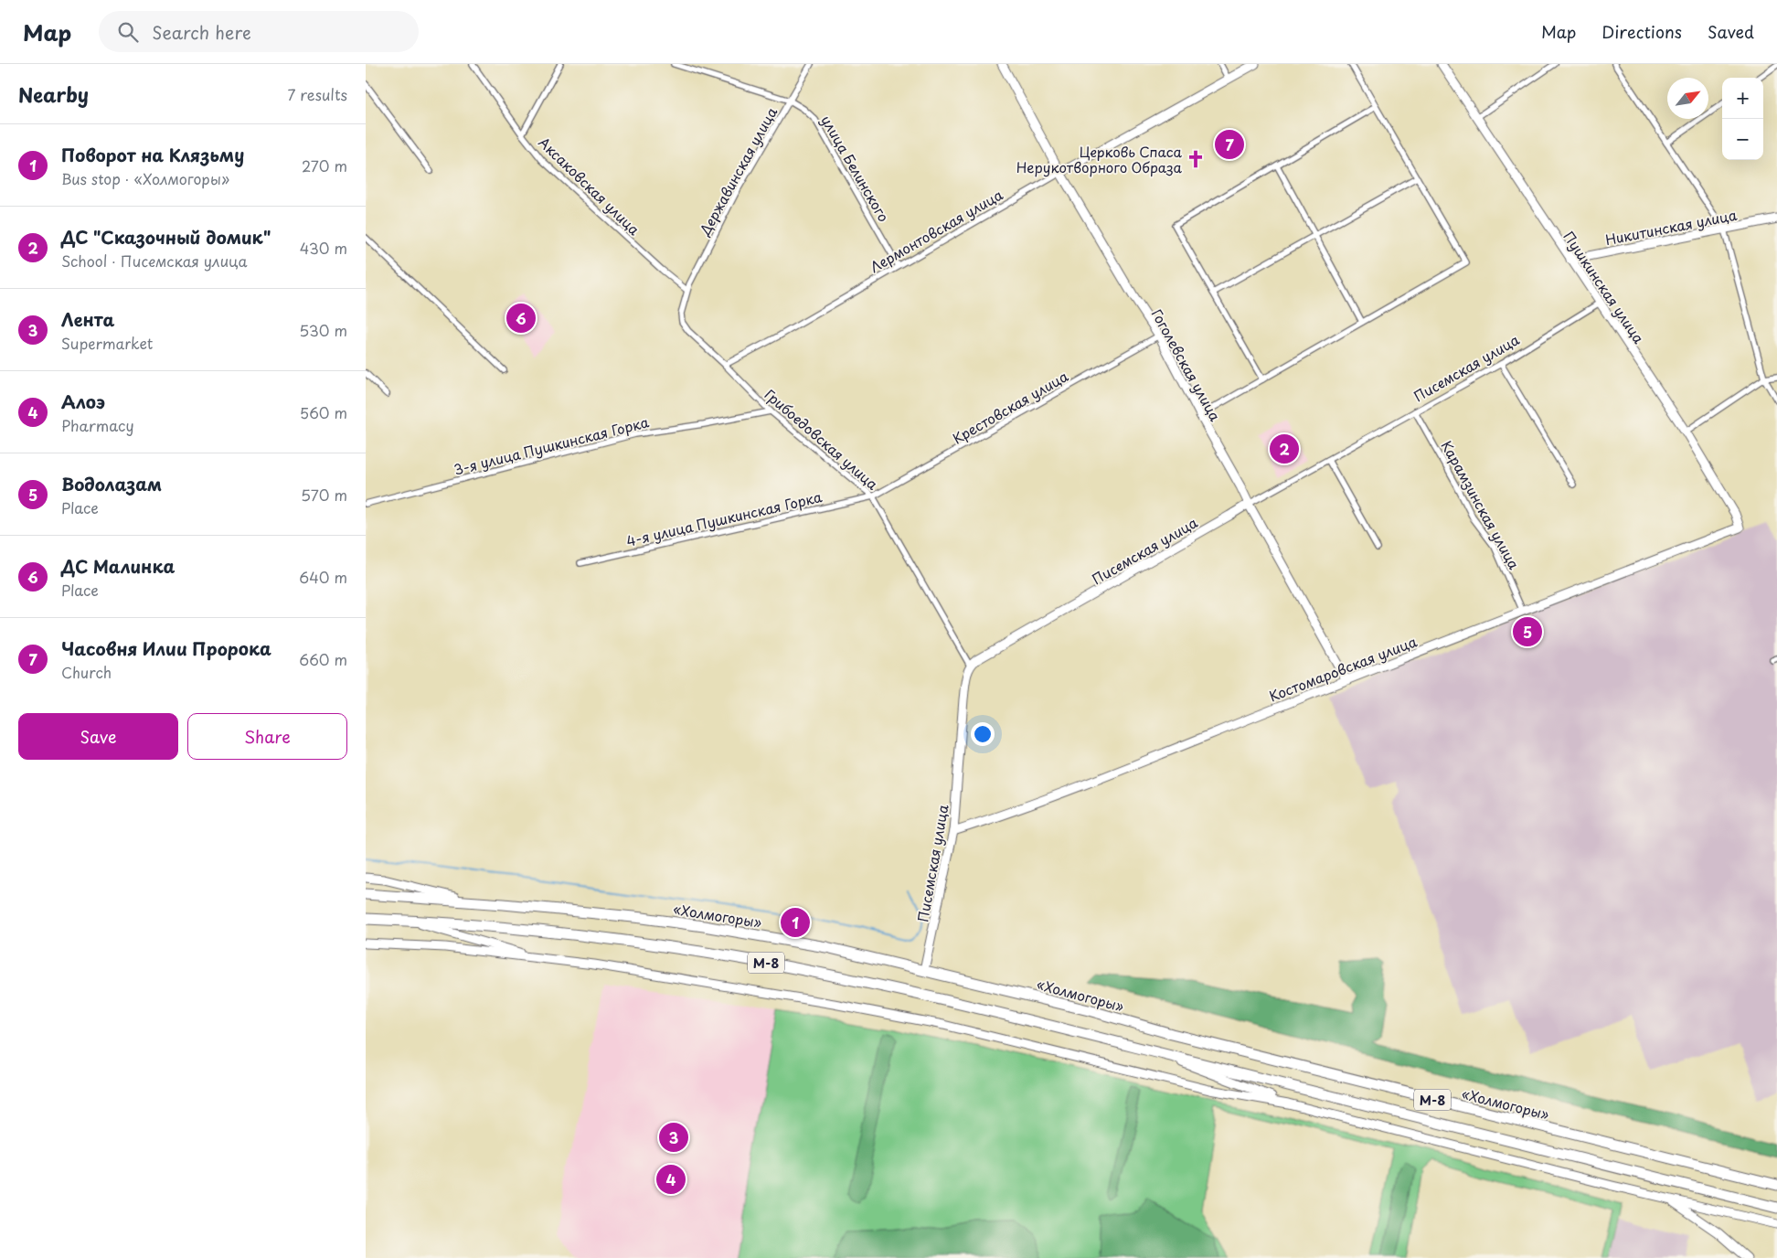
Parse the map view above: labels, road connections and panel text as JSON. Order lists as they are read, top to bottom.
{
  "streets": {
    "highway": ["«Холмогоры»", "М-8"],
    "street": [
      "улица Белинского",
      "Державинская улица",
      "Аксаковская улица",
      "Никитинская улица",
      "Лермонтовская улица",
      "Пушкинская улица",
      "Гоголевская улица",
      "Писемская улица",
      "Крестовская улица",
      "Грибоедовская улица",
      "3-я улица Пушкинская Горка",
      "Карамзинская улица",
      "4-я улица Пушкинская Горка",
      "Костомаровская улица"
    ]
  },
  "crossings": [
    ["улица Белинского", "Державинская улица"],
    ["улица Белинского", "Лермонтовская улица"],
    ["Державинская улица", "Аксаковская улица"],
    ["Державинская улица", "Грибоедовская улица"],
    ["Аксаковская улица", "Грибоедовская улица"],
    ["Никитинская улица", "Пушкинская улица"],
    ["Лермонтовская улица", "Гоголевская улица"],
    ["Лермонтовская улица", "Грибоедовская улица"],
    ["Пушкинская улица", "Писемская улица"],
    ["Пушкинская улица", "Костомаровская улица"],
    ["Гоголевская улица", "Писемская улица"],
    ["Гоголевская улица", "Крестовская улица"],
    ["Гоголевская улица", "Костомаровская улица"],
    ["Писемская улица", "Грибоедовская улица"],
    ["Писемская улица", "Карамзинская улица"],
    ["Писемская улица", "Костомаровская улица"],
    ["Писемская улица", "«Холмогоры»"],
    ["Крестовская улица", "Грибоедовская улица"],
    ["Крестовская улица", "4-я улица Пушкинская Горка"],
    ["Грибоедовская улица", "3-я улица Пушкинская Горка"],
    ["Грибоедовская улица", "4-я улица Пушкинская Горка"],
    ["Карамзинская улица", "Костомаровская улица"]
  ],
  "places": {
    "church": ["Церковь Спаса Нерукотворного Образа"]
  },
  "north": "top right",
  "page": {
    "header": "Map",
    "search": "Search here",
    "nav": ["Map", "Directions", "Saved"],
    "heading": ["Nearby", "7 results"],
    "map_buttons": ["+", "−"],
    "list": [
      {
        "mark": "1",
        "name": "Поворот на Клязьму",
        "note": "Bus stop · «Холмогоры»",
        "value": "270 m"
      },
      {
        "mark": "2",
        "name": "ДС \"Сказочный домик\"",
        "note": "School · Писемская улица",
        "value": "430 m"
      },
      {
        "mark": "3",
        "name": "Лента",
        "note": "Supermarket",
        "value": "530 m"
      },
      {
        "mark": "4",
        "name": "Алоэ",
        "note": "Pharmacy",
        "value": "560 m"
      },
      {
        "mark": "5",
        "name": "Водолазам",
        "note": "Place",
        "value": "570 m"
      },
      {
        "mark": "6",
        "name": "ДС Малинка",
        "note": "Place",
        "value": "640 m"
      },
      {
        "mark": "7",
        "name": "Часовня Илии Пророка",
        "note": "Church",
        "value": "660 m"
      }
    ],
    "pins": [
      "7",
      "6",
      "2",
      "5",
      "1",
      "3",
      "4"
    ],
    "buttons": ["Save", "Share"]
  }
}
